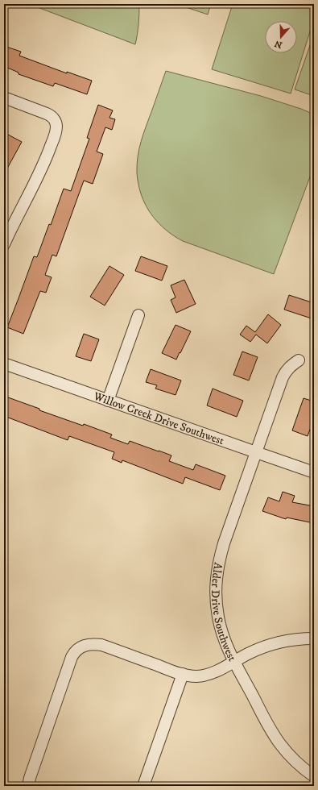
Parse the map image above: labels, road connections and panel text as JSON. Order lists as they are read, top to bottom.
{
  "streets": {
    "street": ["Willow Creek Drive Southwest", "Alder Drive Southwest"]
  },
  "crossings": [
    ["Willow Creek Drive Southwest", "Alder Drive Southwest"]
  ],
  "north": "bottom"
}
